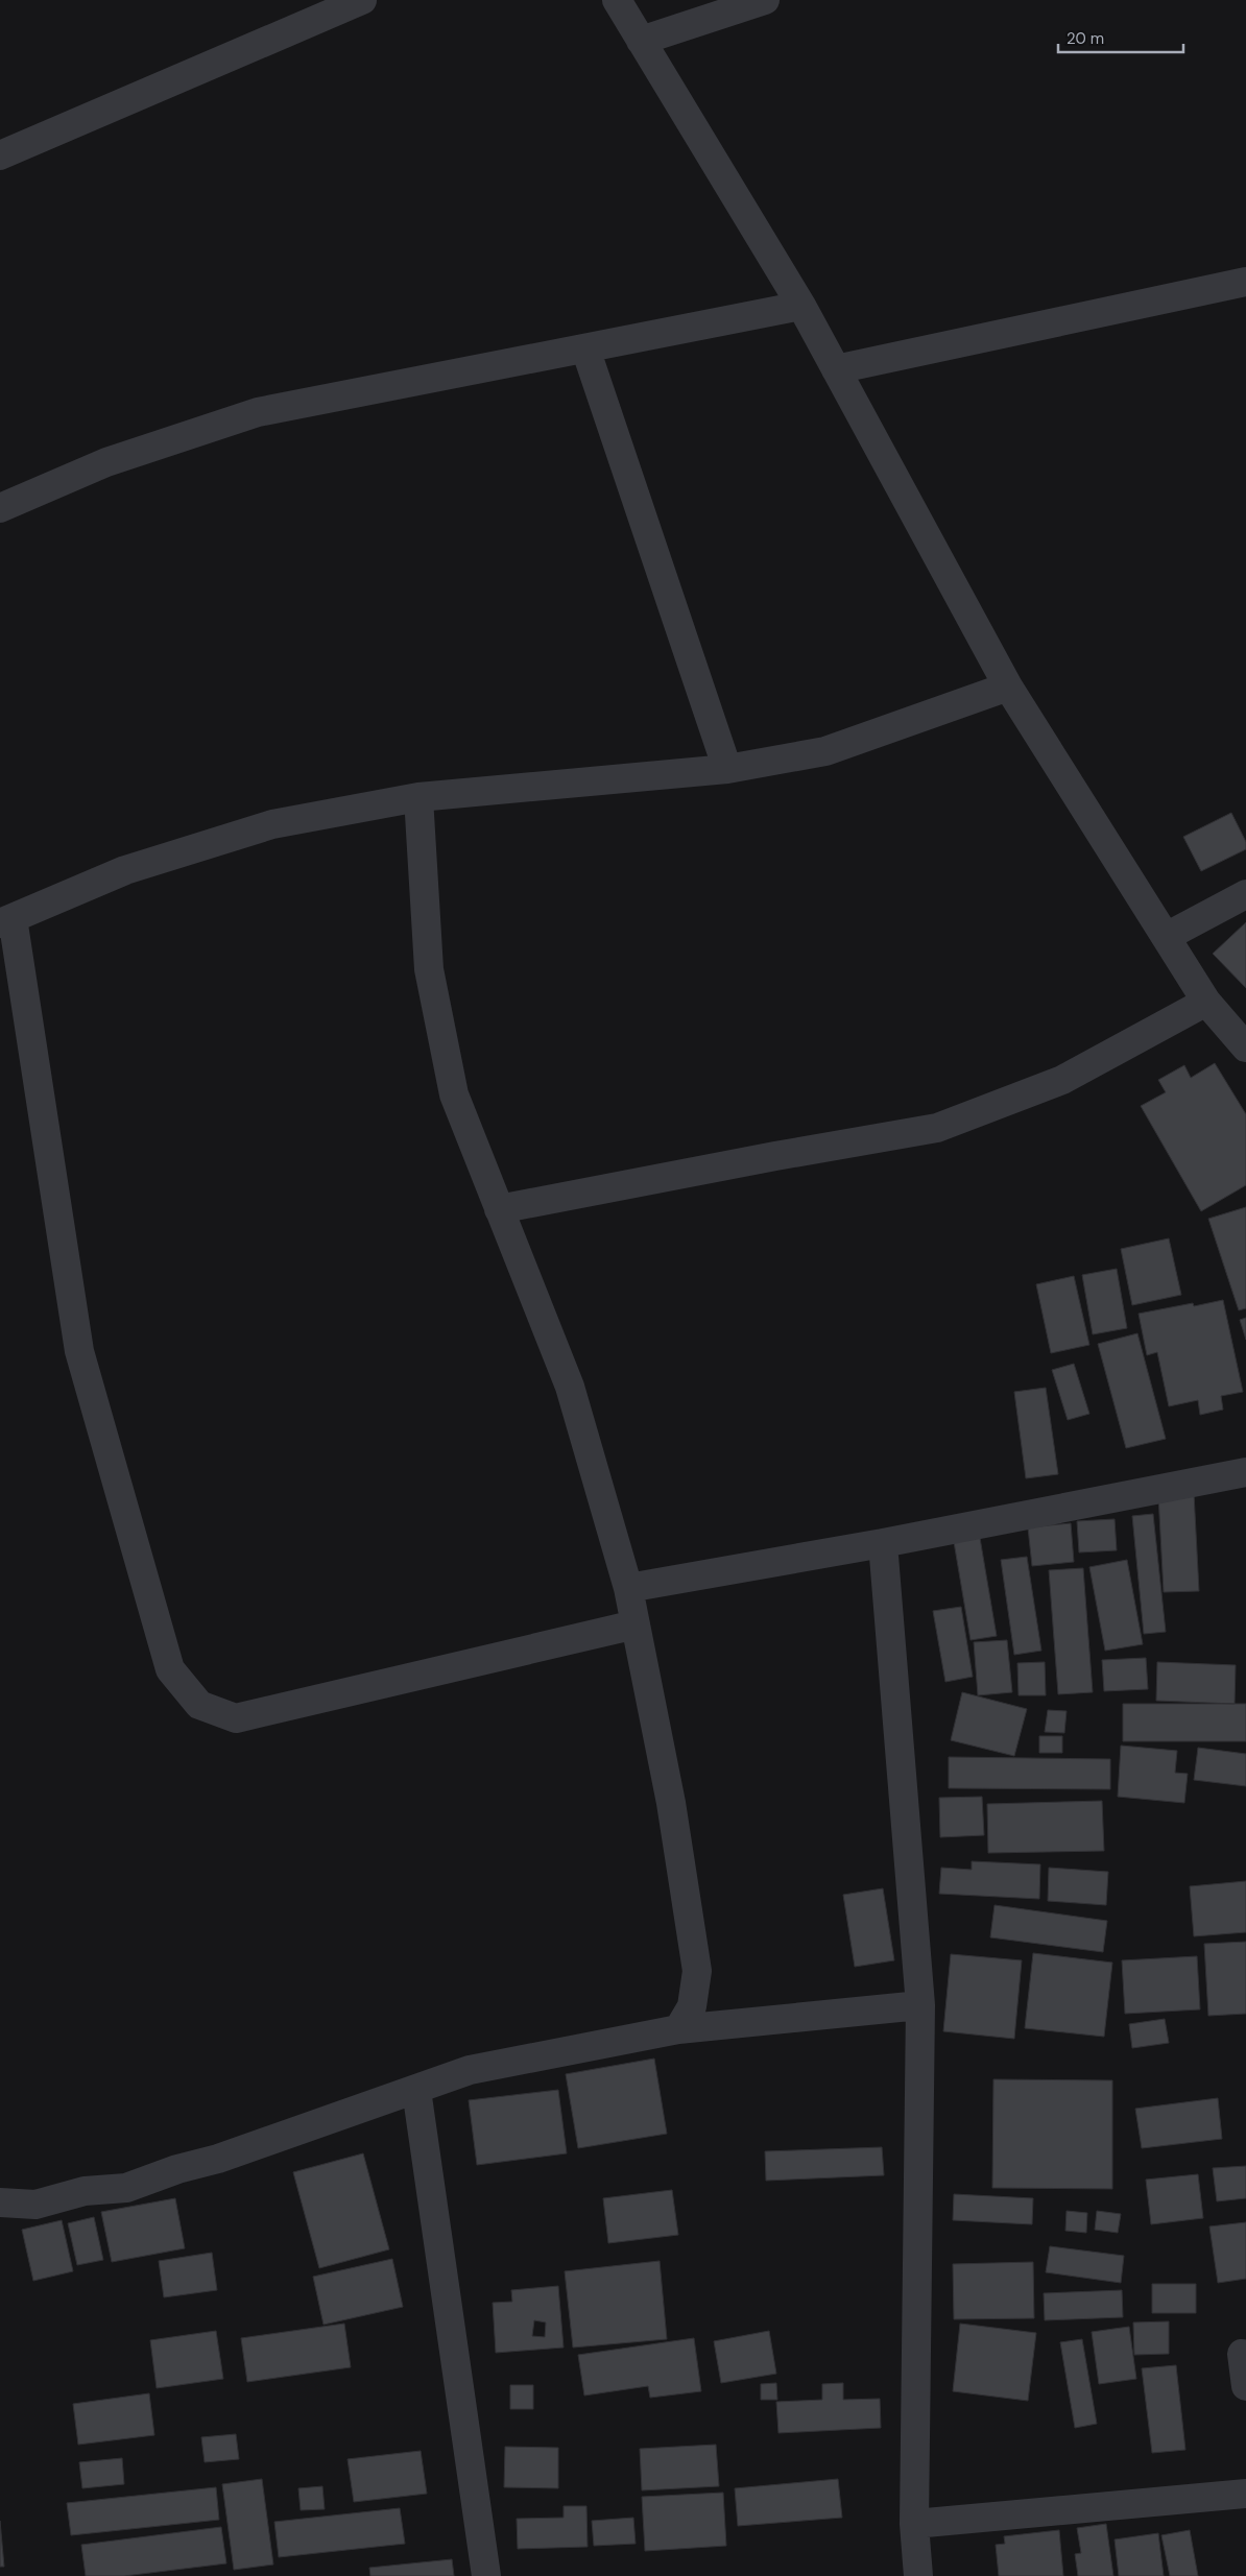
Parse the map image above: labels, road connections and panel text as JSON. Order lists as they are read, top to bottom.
{
  "scale_bar": "20 m"
}
